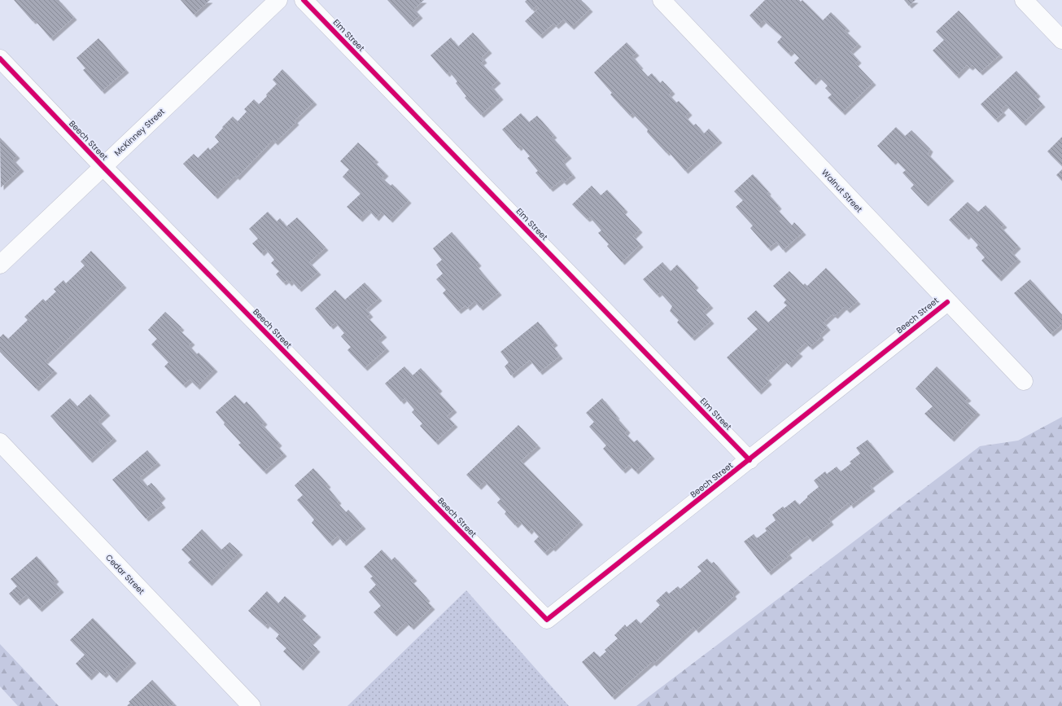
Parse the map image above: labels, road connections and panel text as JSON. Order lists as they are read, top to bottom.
{
  "streets": {
    "street": [
      "Elm Street",
      "McKinney Street",
      "Beech Street",
      "Walnut Street",
      "Cedar Street"
    ]
  },
  "crossings": [
    ["Elm Street", "Beech Street"],
    ["McKinney Street", "Beech Street"],
    ["Beech Street", "Walnut Street"]
  ]
}
